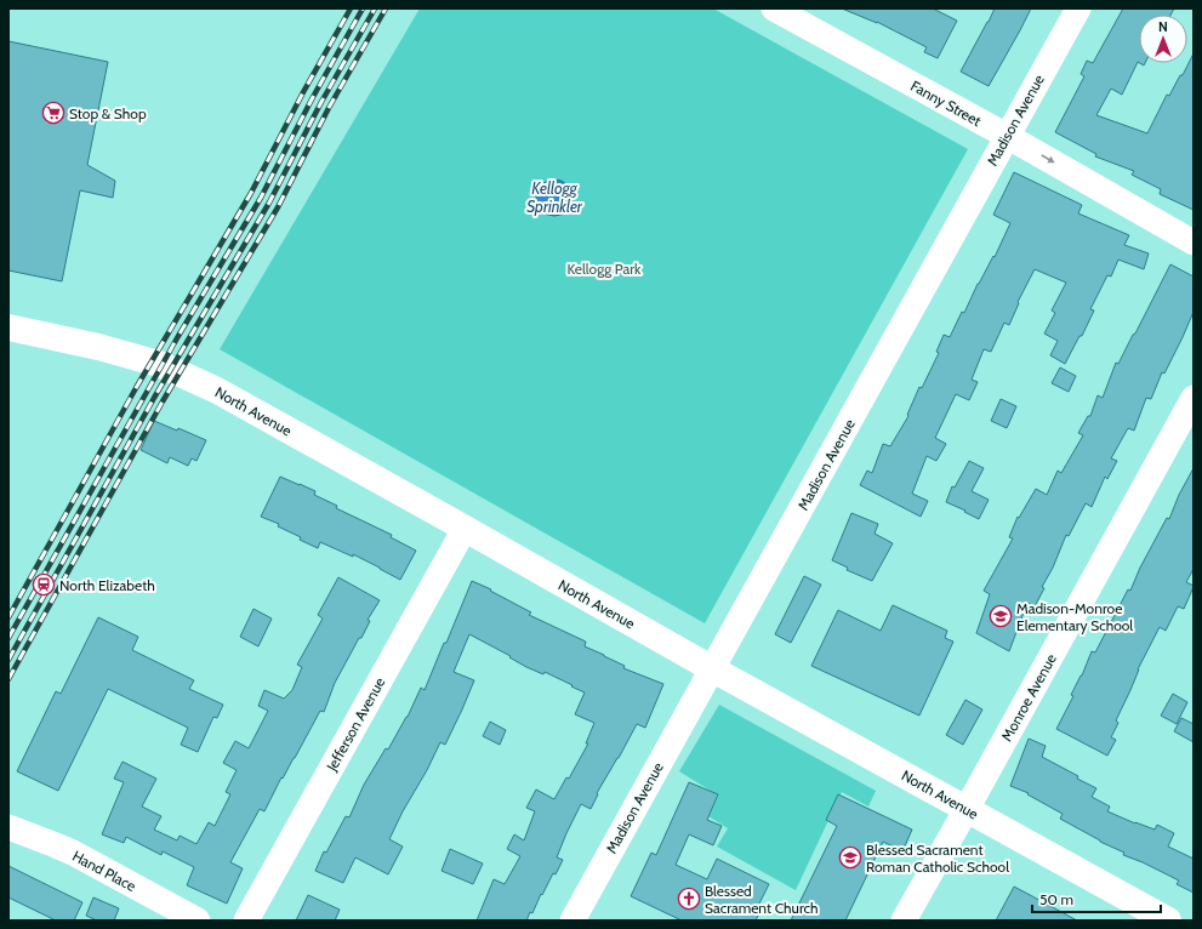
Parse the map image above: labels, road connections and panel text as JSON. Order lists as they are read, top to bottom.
{
  "streets": {
    "main road": ["North Avenue"],
    "street": [
      "Fanny Street",
      "Madison Avenue",
      "Monroe Avenue",
      "Jefferson Avenue",
      "Hand Place"
    ]
  },
  "crossings": [
    ["Fanny Street", "Madison Avenue"],
    ["Madison Avenue", "North Avenue"],
    ["North Avenue", "Monroe Avenue"],
    ["North Avenue", "Jefferson Avenue"]
  ],
  "one_way": ["Fanny Street"],
  "water": ["Kellogg Sprinkler"],
  "parks": ["Kellogg Park"],
  "places": {
    "supermarket": ["Stop & Shop"],
    "station": ["North Elizabeth"],
    "school or university": ["Madison-Monroe Elementary School", "Blessed Sacrament Roman Catholic School"],
    "church": ["Blessed Sacrament Church"]
  },
  "scale_bar": "50 m",
  "north": "top"
}
